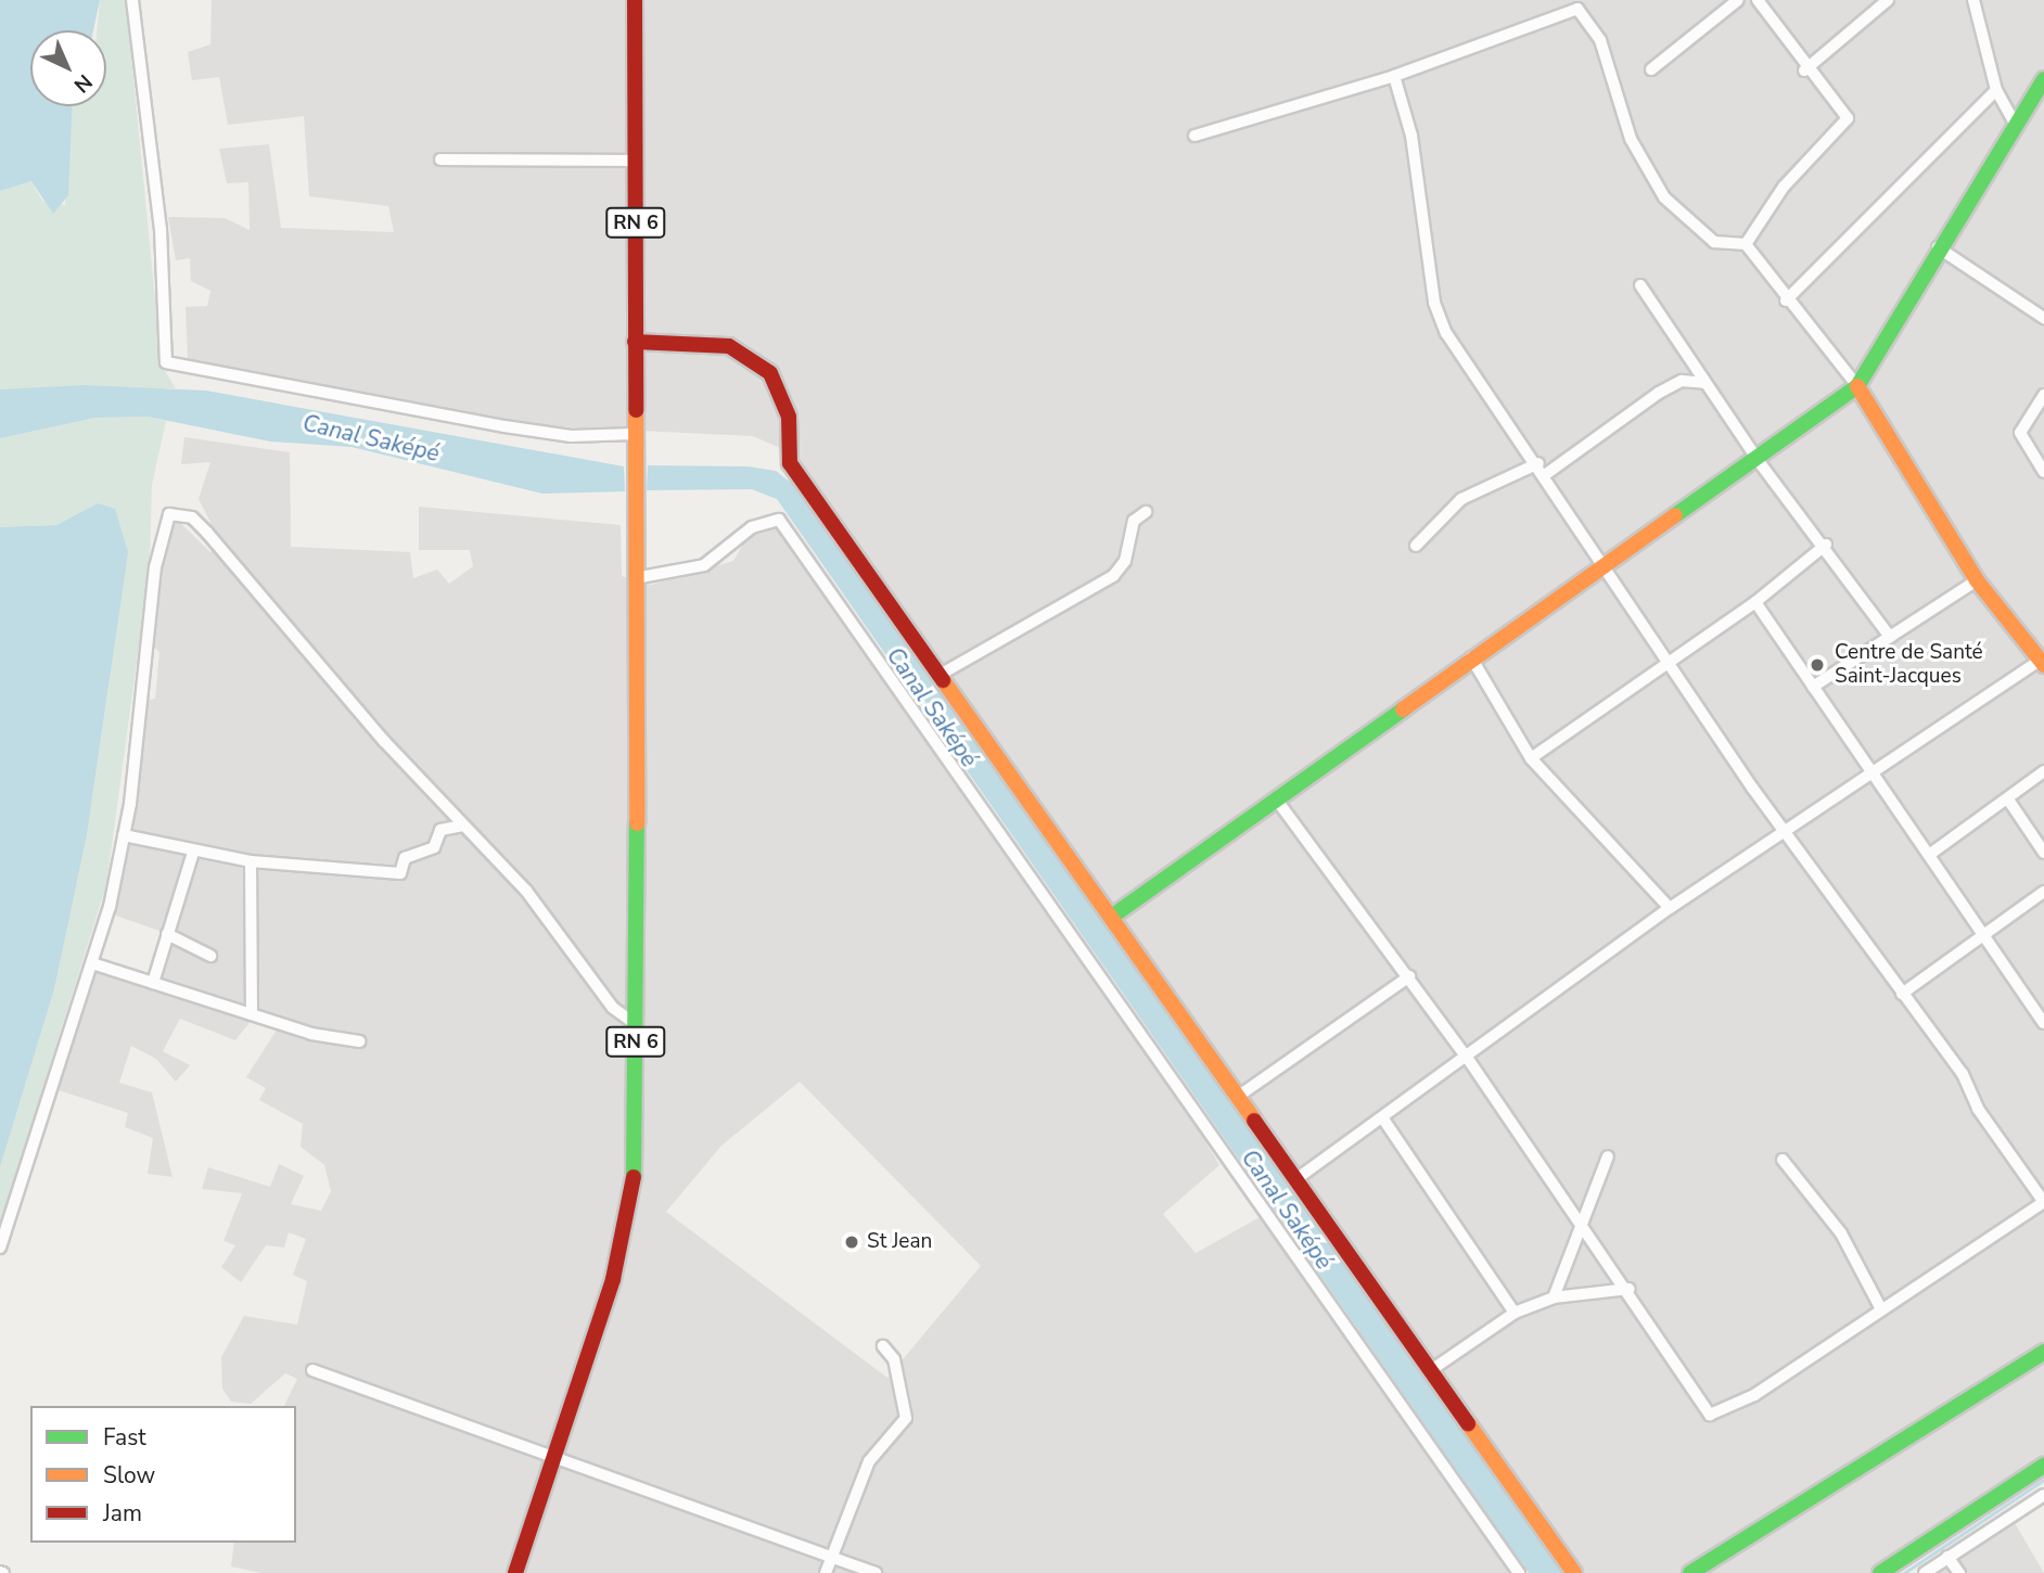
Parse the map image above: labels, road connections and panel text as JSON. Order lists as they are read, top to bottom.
{
  "streets": {
    "street": ["RN 6"]
  },
  "water": ["Canal Saképé"],
  "places": ["Centre de Santé Saint-Jacques", "St Jean"],
  "legend": ["Fast", "Slow", "Jam"],
  "north": "bottom right"
}
